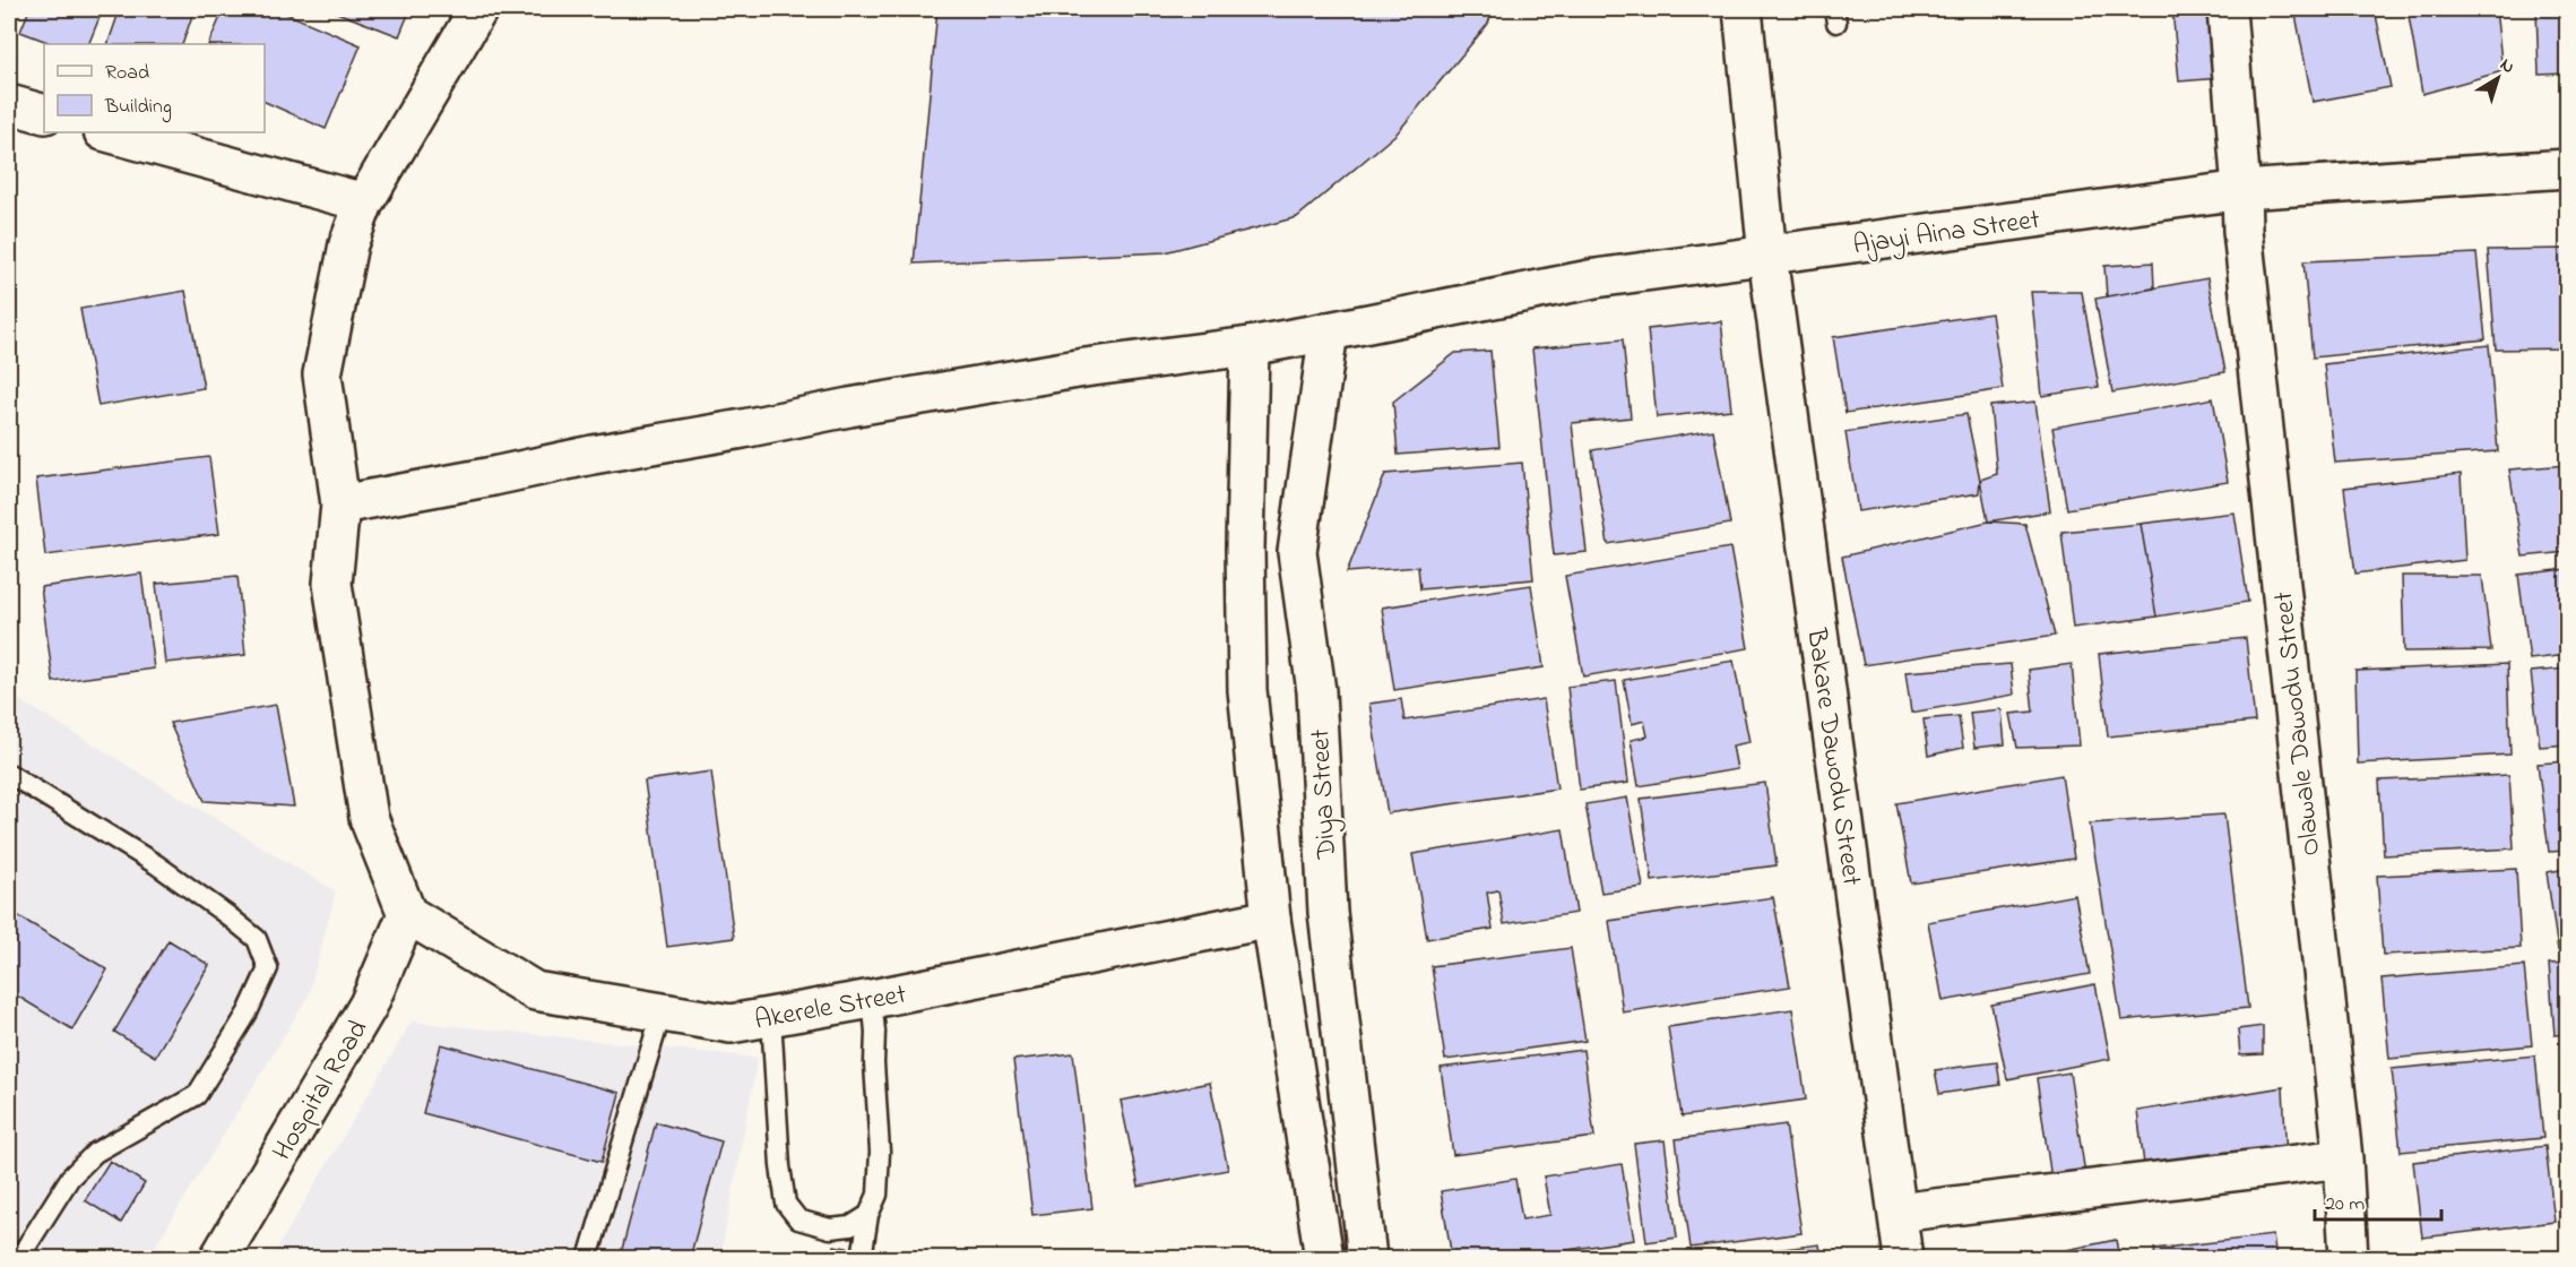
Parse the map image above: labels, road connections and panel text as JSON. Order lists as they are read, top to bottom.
{
  "streets": {
    "street": [
      "Ajayi Aina Street",
      "Olawale Dawodu Street",
      "Bakare Dawodu Street",
      "Diya Street",
      "Akerele Street",
      "Hospital Road"
    ]
  },
  "crossings": [
    ["Ajayi Aina Street", "Olawale Dawodu Street"],
    ["Ajayi Aina Street", "Bakare Dawodu Street"],
    ["Ajayi Aina Street", "Diya Street"],
    ["Akerele Street", "Hospital Road"]
  ],
  "legend": ["Road", "Building"],
  "scale_bar": "20 m",
  "north": "top right"
}
